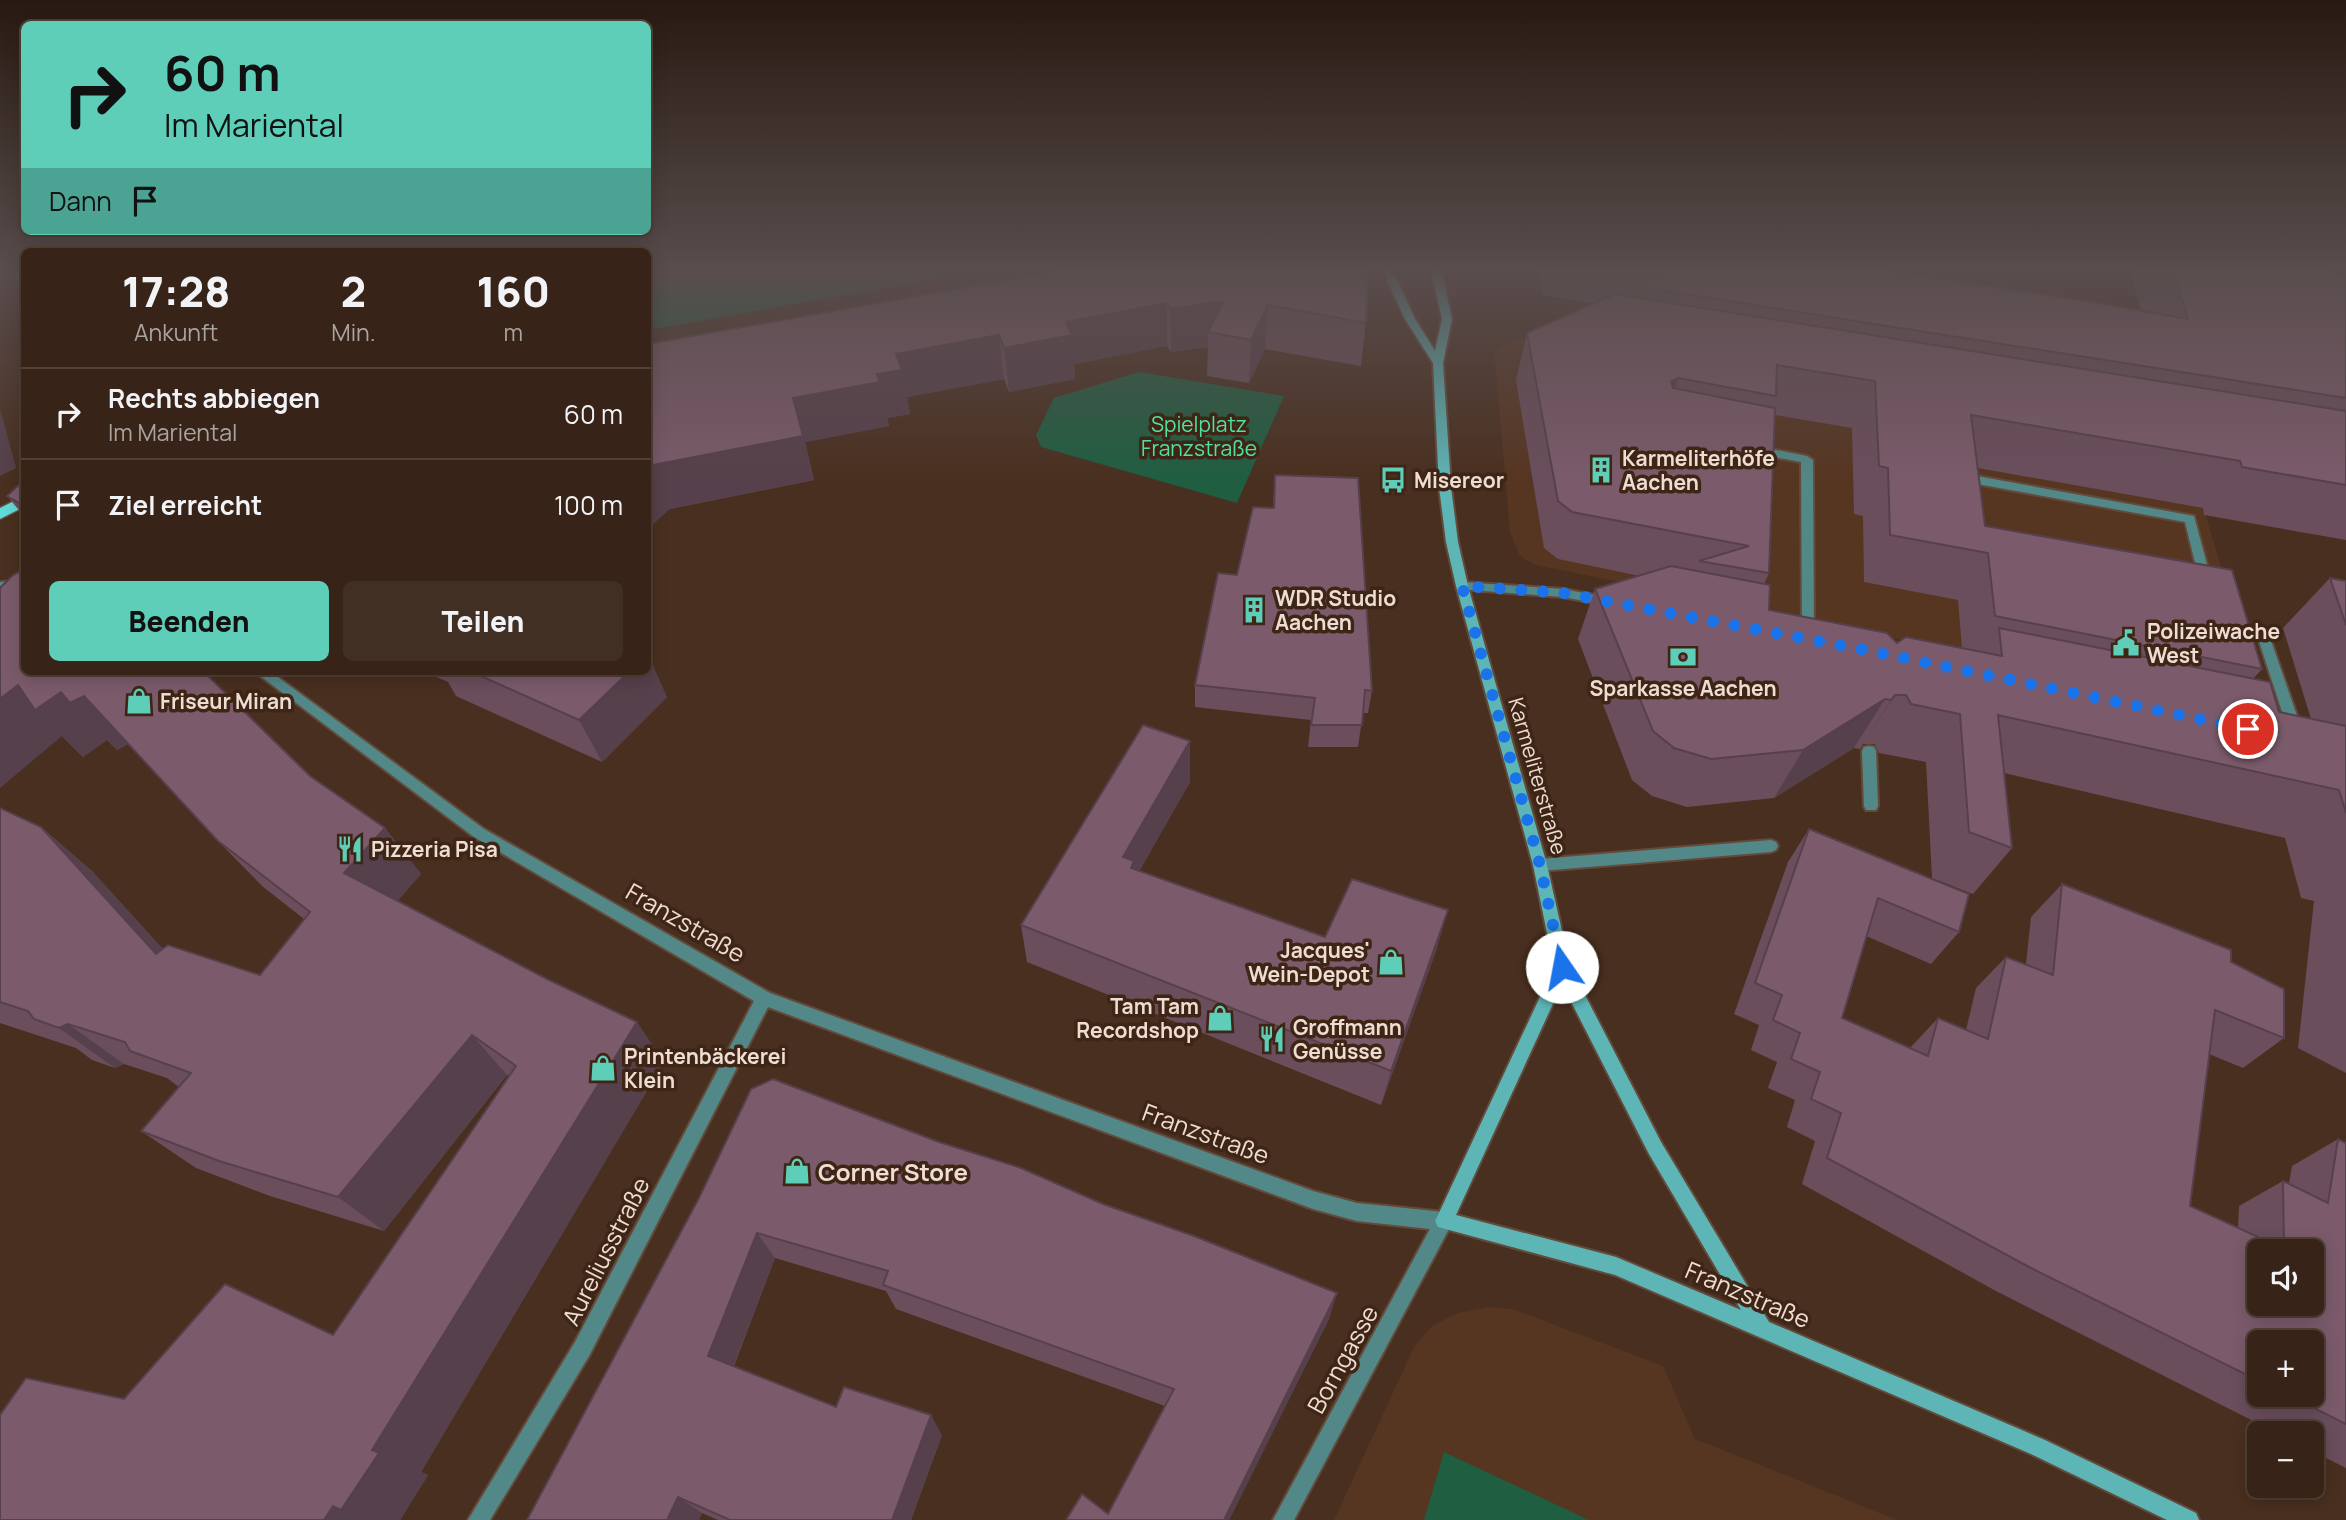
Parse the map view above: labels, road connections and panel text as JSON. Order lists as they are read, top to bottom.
{
  "streets": {
    "street": [
      "Karmeliterstraße",
      "Franzstraße",
      "Aureliusstraße",
      "Borngasse"
    ]
  },
  "crossings": [
    ["Karmeliterstraße", "Franzstraße"],
    ["Franzstraße", "Aureliusstraße"],
    ["Franzstraße", "Borngasse"]
  ],
  "parks": ["Spielplatz Franzstraße"],
  "places": {
    "building": ["Karmeliterhöfe Aachen", "WDR Studio Aachen"],
    "bus stop": ["Misereor"],
    "public building": ["Polizeiwache West"],
    "bank": ["Sparkasse Aachen"],
    "shop": [
      "Friseur Miran",
      "Jacques' Wein-Depot",
      "Tam Tam Recordshop",
      "Printenbäckerei Klein",
      "Corner Store"
    ],
    "restaurant": ["Pizzeria Pisa", "Groffmann Genüsse"]
  },
  "page": {
    "turn": ["60 m", "Im Mariental"],
    "then": "Dann",
    "eta": [
      "17:28",
      "Ankunft",
      "2",
      "Min.",
      "160",
      "m"
    ],
    "list": [
      {
        "name": "Rechts abbiegen",
        "note": "Im Mariental",
        "value": "60 m"
      },
      {
        "name": "Ziel erreicht",
        "value": "100 m"
      }
    ],
    "buttons": ["Beenden", "Teilen"],
    "map_buttons": ["+", "−"]
  }
}
